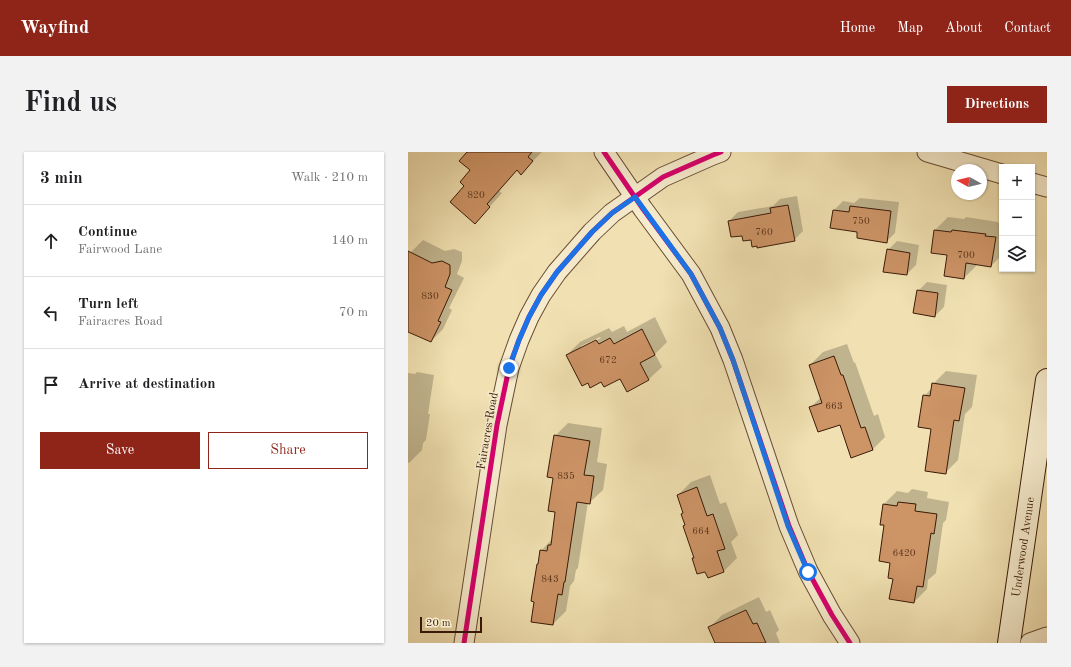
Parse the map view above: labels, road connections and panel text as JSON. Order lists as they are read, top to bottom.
{
  "streets": {
    "main road": ["Underwood Avenue"],
    "street": ["Fairacres Road"]
  },
  "house_numbers": [
    "820",
    "750",
    "760",
    "700",
    "830",
    "672",
    "663",
    "835",
    "664",
    "6420",
    "843"
  ],
  "scale_bar": "20 m",
  "north": "left",
  "page": {
    "header": "Wayfind",
    "nav": [
      "Home",
      "Map",
      "About",
      "Contact"
    ],
    "buttons": [
      "Directions",
      ["Save", "Share"]
    ],
    "title": "Find us",
    "heading": ["3 min", "Walk · 210 m"],
    "map_buttons": ["+", "−"],
    "list": [
      ["Continue", "Fairwood Lane", "140 m"],
      ["Turn left", "Fairacres Road", "70 m"],
      "Arrive at destination"
    ],
    "scale": "20 m"
  }
}
